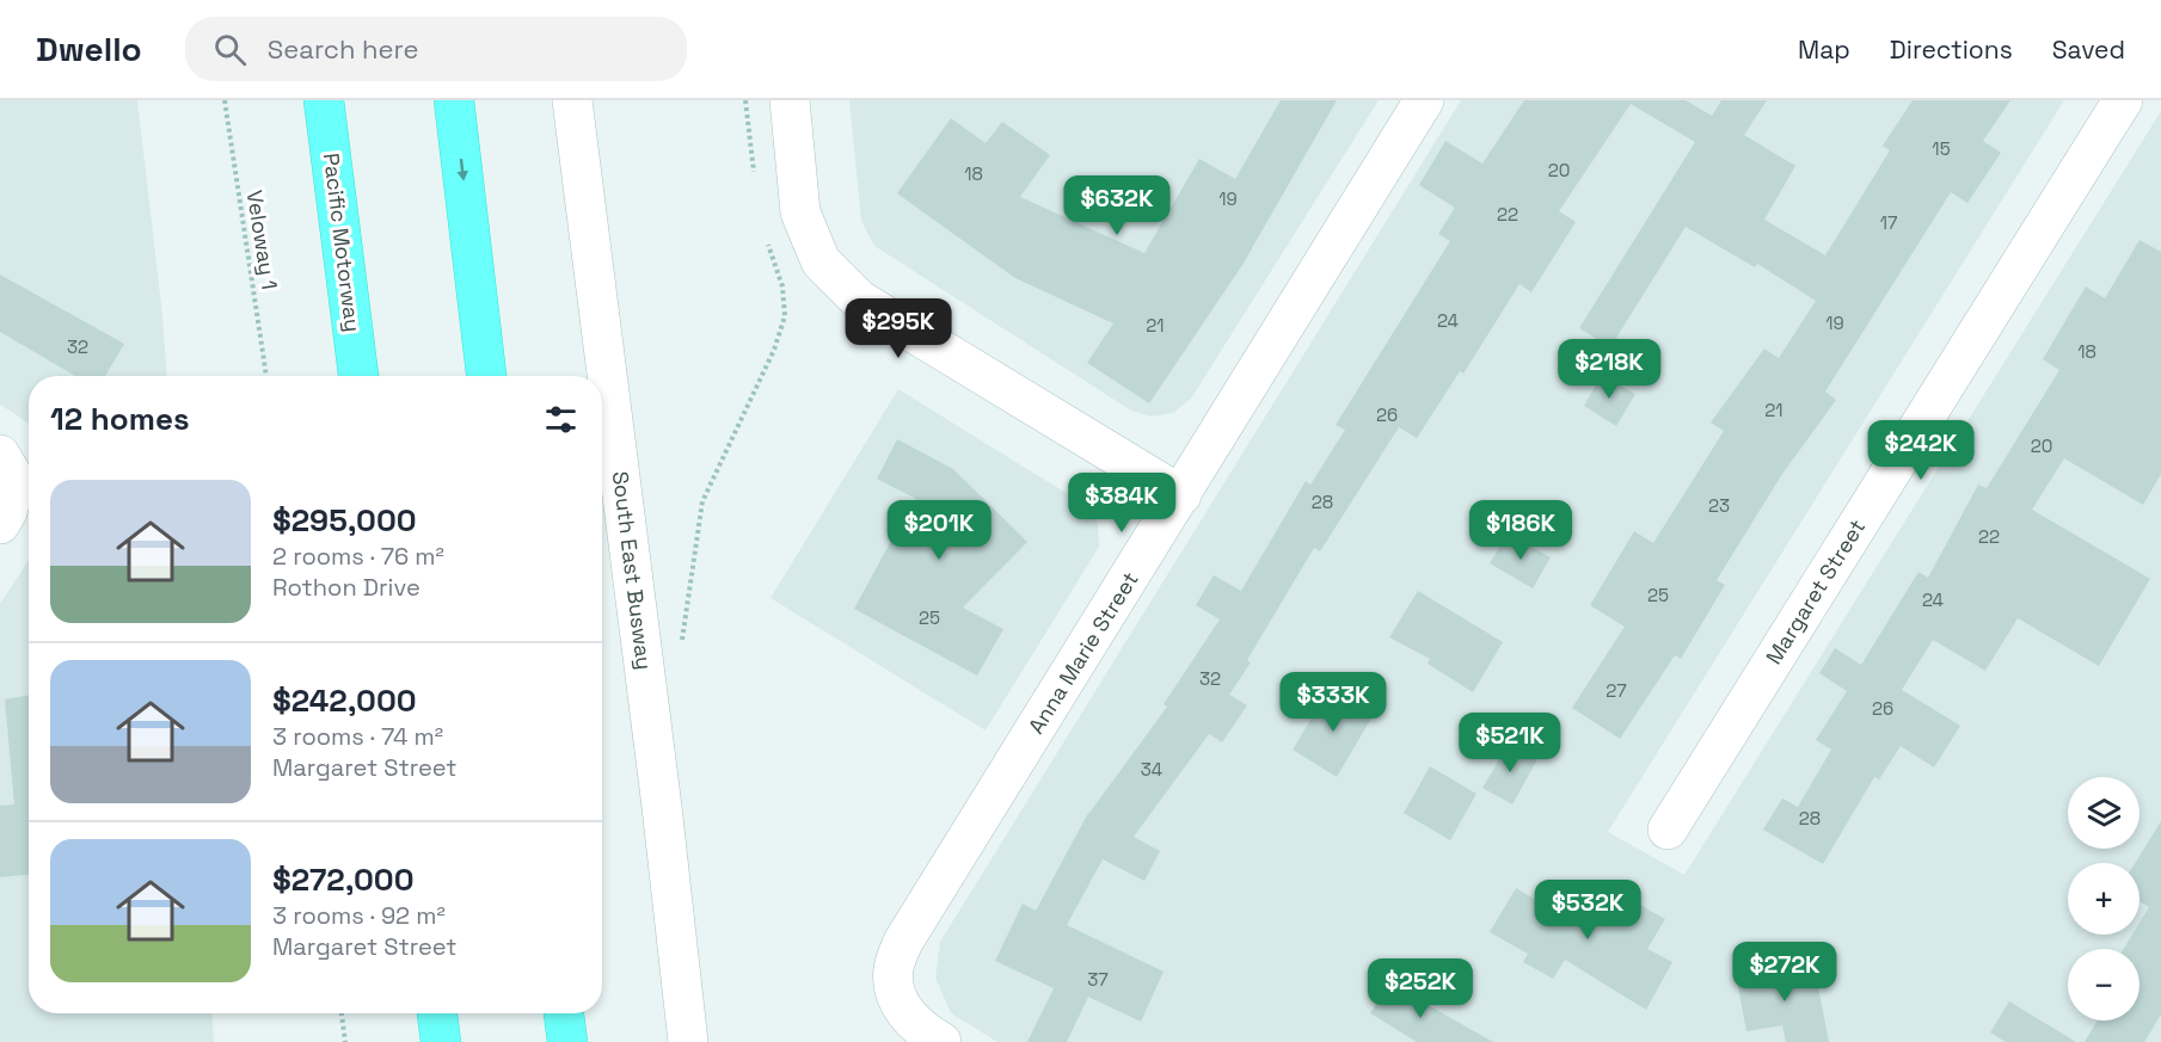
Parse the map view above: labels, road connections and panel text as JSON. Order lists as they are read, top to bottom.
{
  "streets": {
    "highway": ["Pacific Motorway"],
    "street": ["South East Busway", "Margaret Street", "Anna Marie Street"],
    "path": ["Veloway 1"]
  },
  "house_numbers": [
    "15",
    "20",
    "18",
    "19",
    "22",
    "17",
    "24",
    "19",
    "21",
    "32",
    "18",
    "21",
    "26",
    "20",
    "28",
    "23",
    "22",
    "25",
    "24",
    "25",
    "32",
    "27",
    "26",
    "34",
    "28",
    "37"
  ],
  "page": {
    "header": "Dwello",
    "search": "Search here",
    "nav": ["Map", "Directions", "Saved"],
    "price": [
      "$632K",
      "$295K",
      "$218K",
      "$242K",
      "$384K",
      "$201K",
      "$186K",
      "$333K",
      "$521K",
      "$532K",
      "$272K",
      "$252K"
    ],
    "heading": "12 homes",
    "list": [
      {
        "name": "$295,000",
        "note": "2 rooms · 76 m² · Rothon Drive"
      },
      {
        "name": "$242,000",
        "note": "3 rooms · 74 m² · Margaret Street"
      },
      {
        "name": "$272,000",
        "note": "3 rooms · 92 m² · Margaret Street"
      }
    ],
    "map_buttons": ["+", "−"]
  }
}
